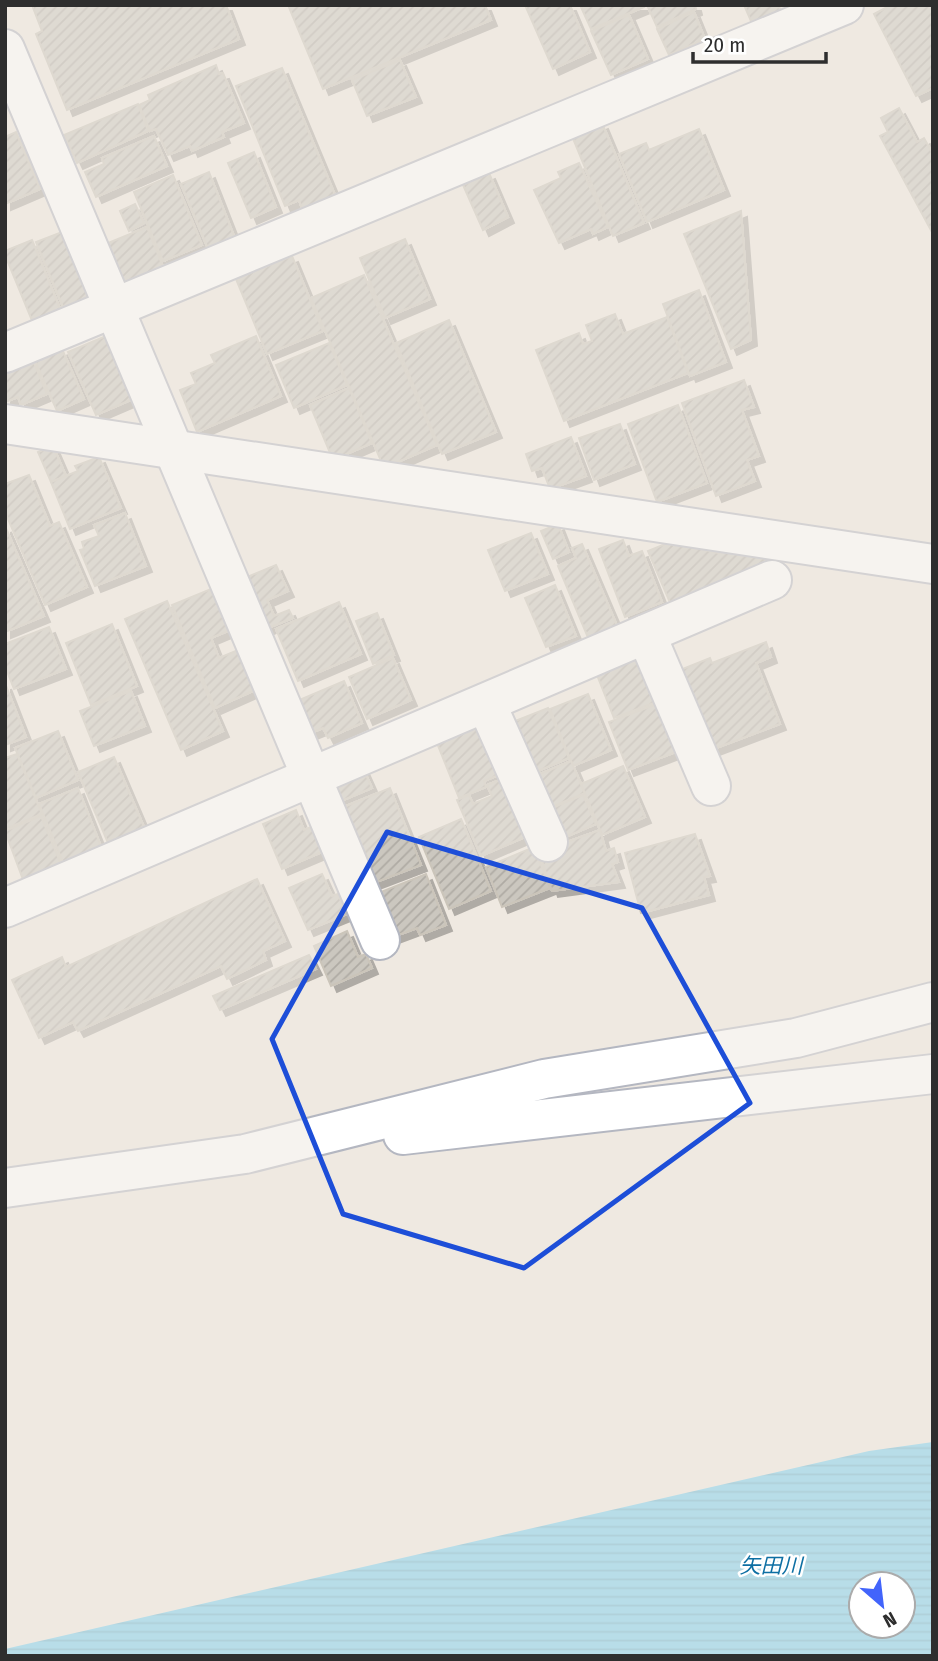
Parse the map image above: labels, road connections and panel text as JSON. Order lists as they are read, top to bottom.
{
  "water": ["矢田川"],
  "scale_bar": "20 m",
  "north": "bottom right"
}
